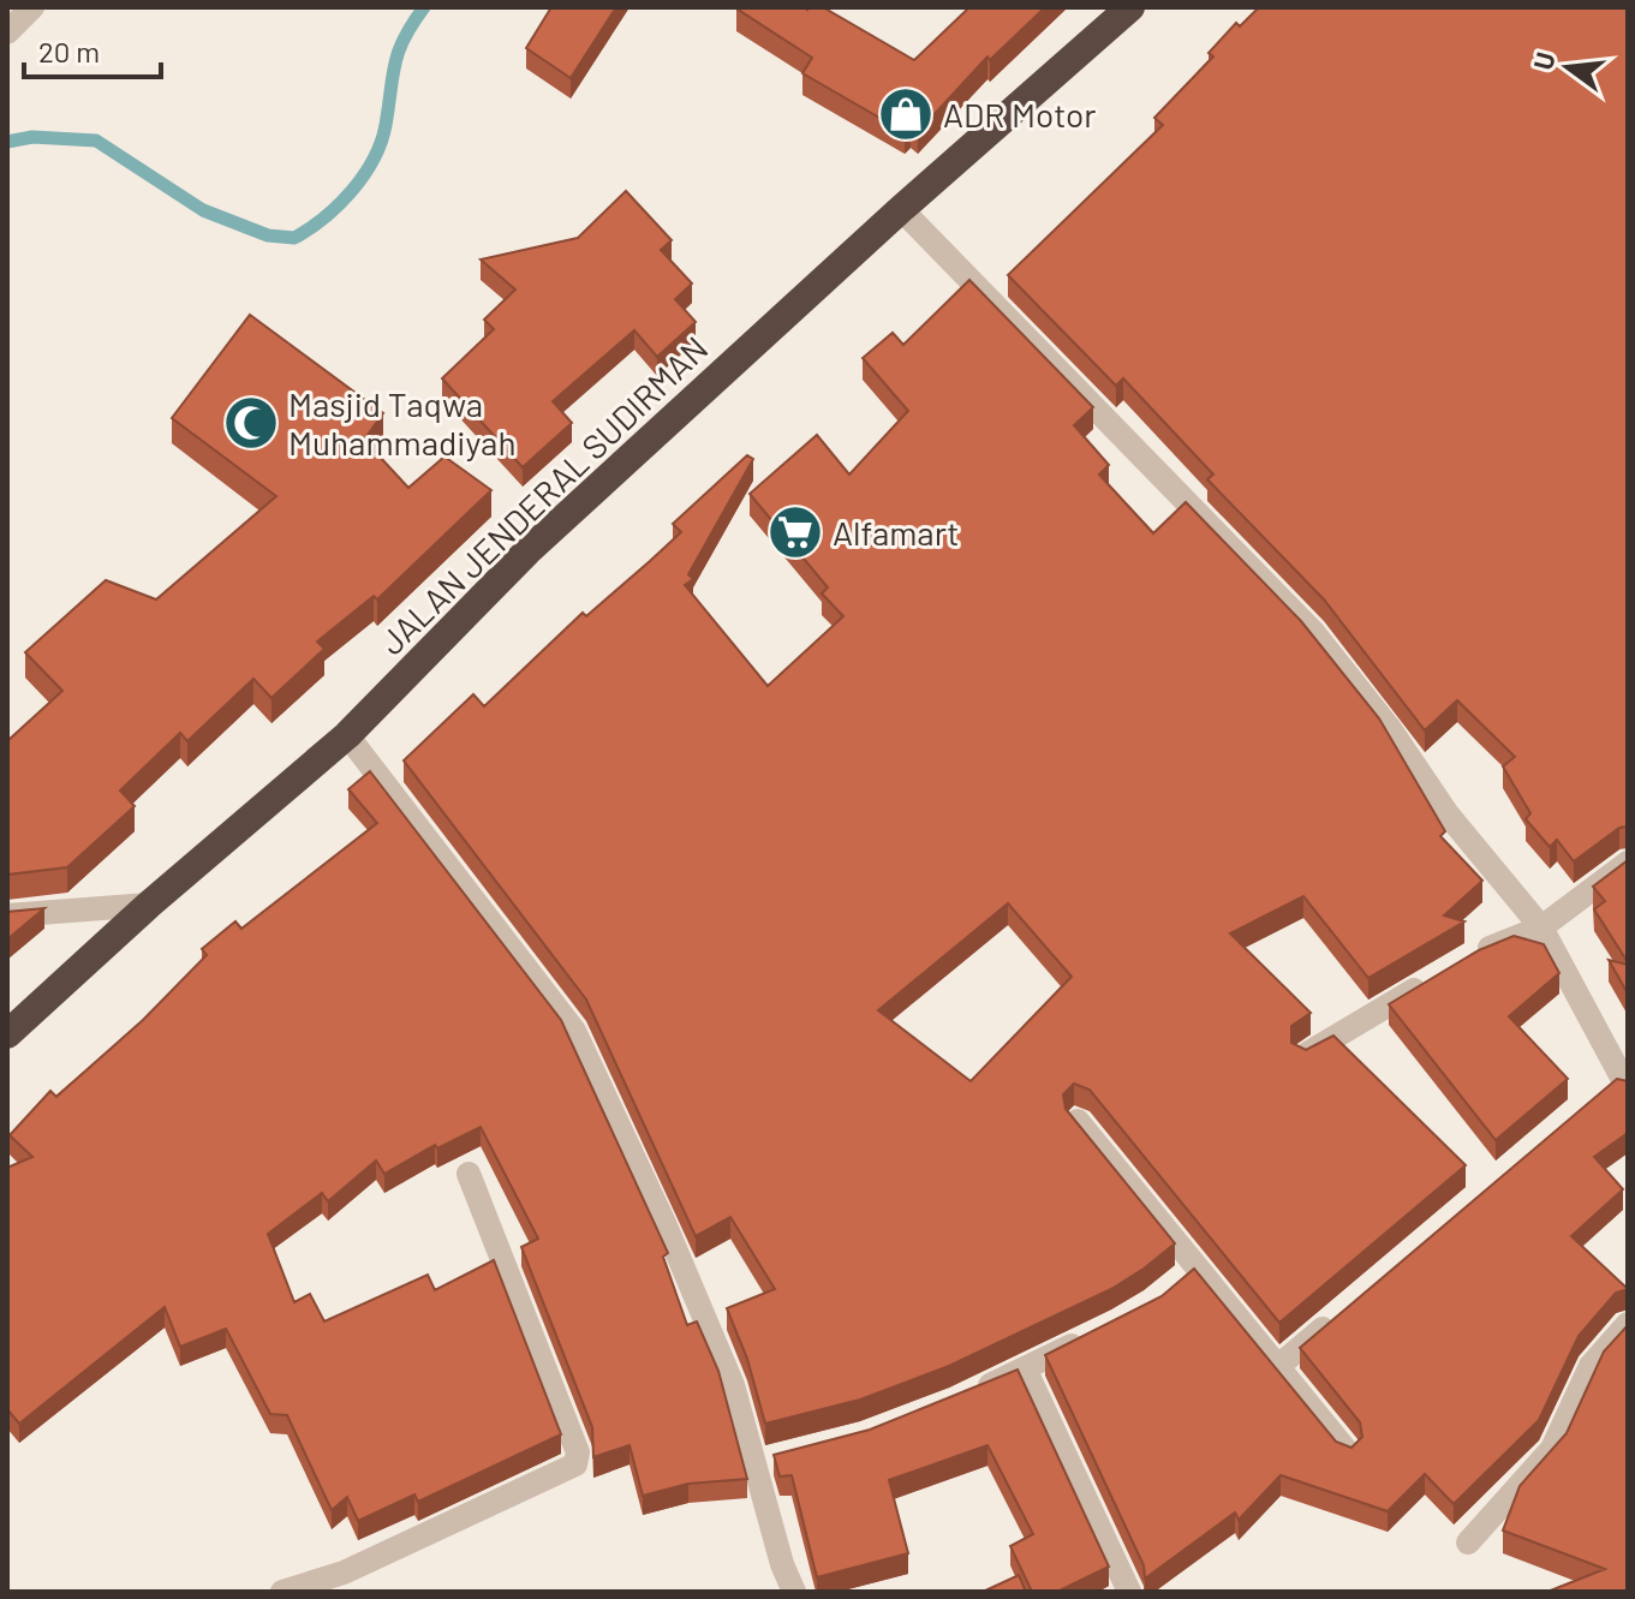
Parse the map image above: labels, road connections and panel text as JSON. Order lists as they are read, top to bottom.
{
  "streets": {
    "highway": ["JALAN JENDERAL SUDIRMAN"]
  },
  "places": {
    "shop": ["ADR Motor"],
    "mosque": ["Masjid Taqwa Muhammadiyah"],
    "supermarket": ["Alfamart"]
  },
  "scale_bar": "20 m",
  "north": "left"
}
